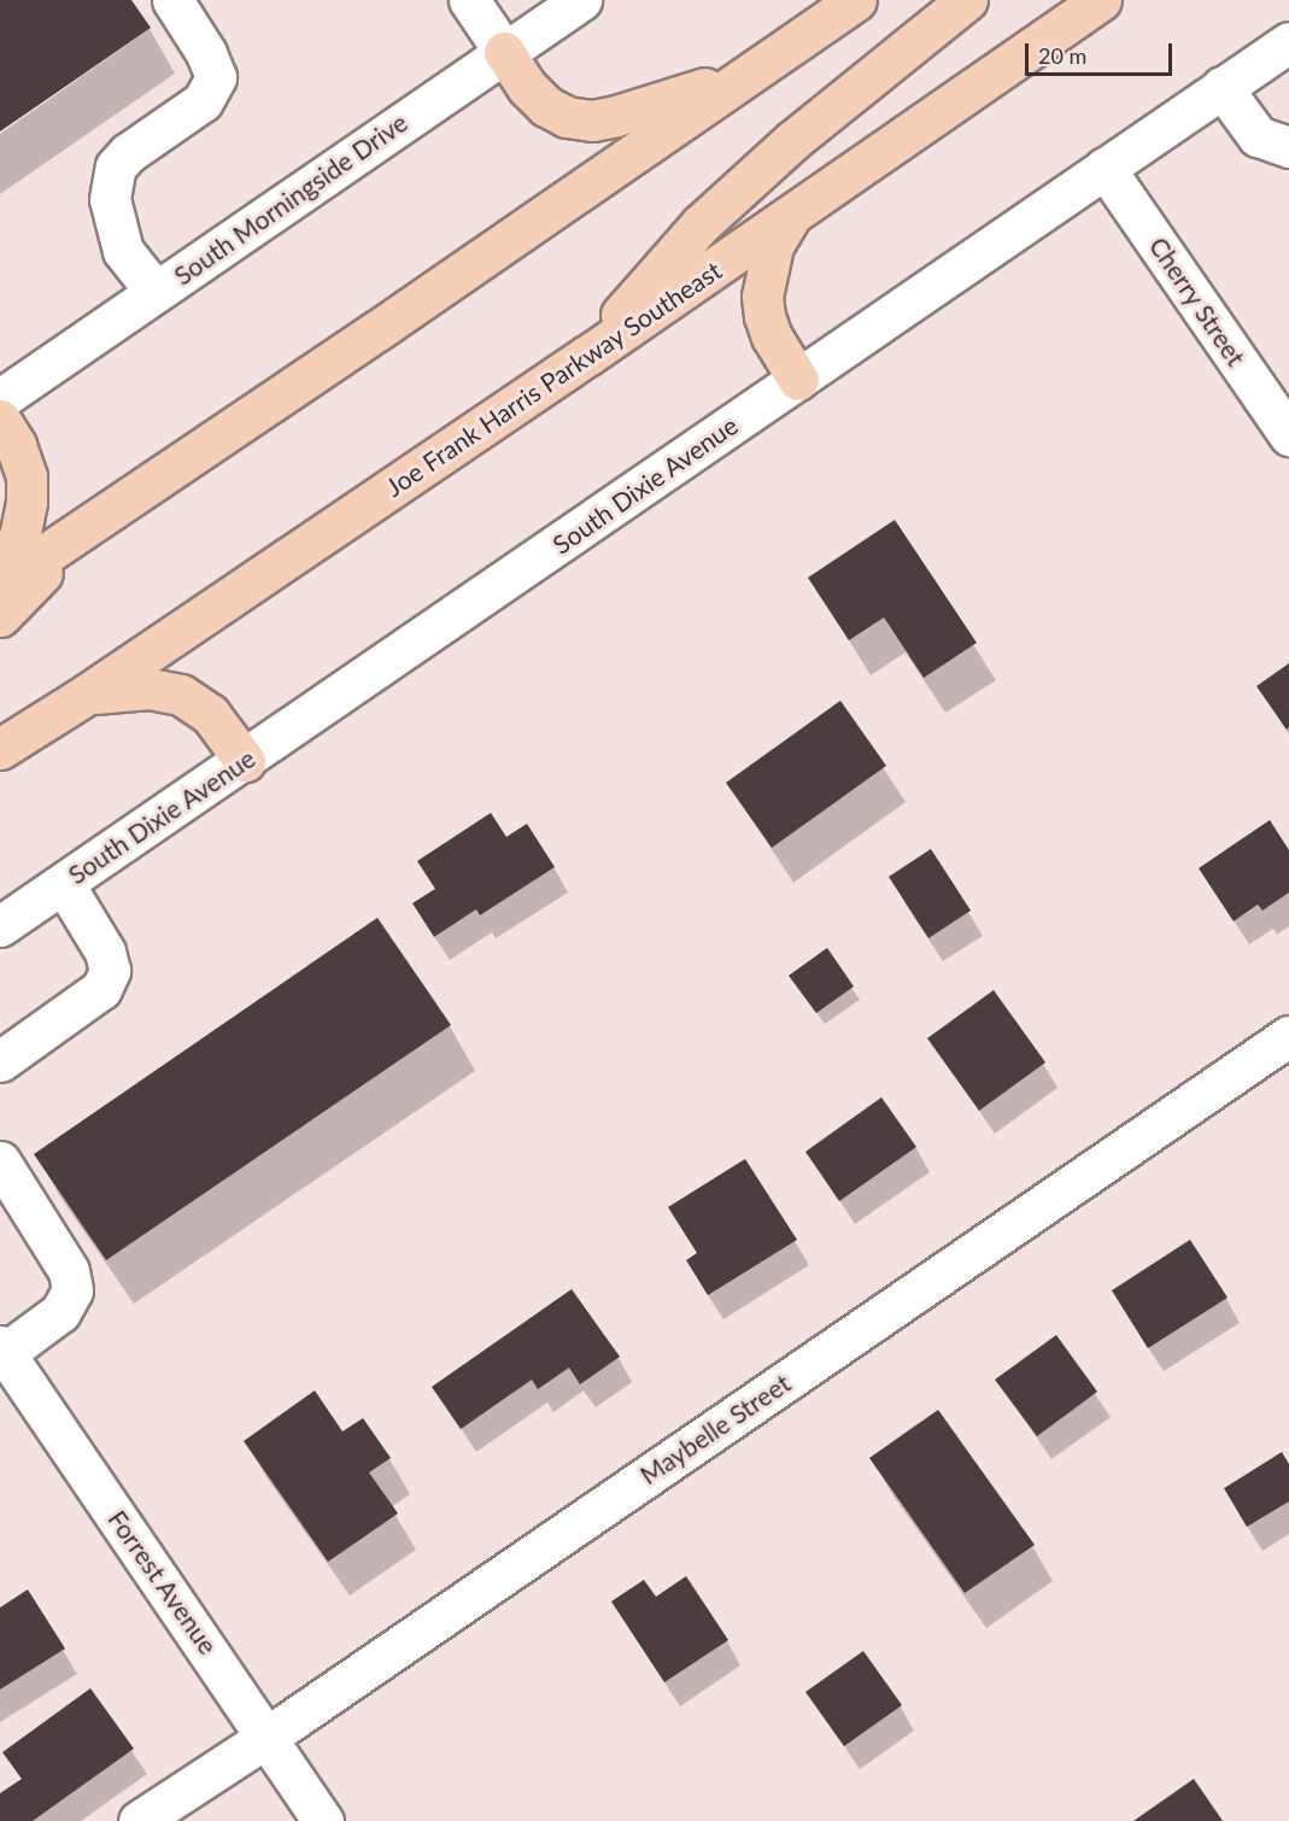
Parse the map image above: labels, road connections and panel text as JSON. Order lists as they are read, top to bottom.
{
  "streets": {
    "main road": ["Joe Frank Harris Parkway Southeast"],
    "street": [
      "South Morningside Drive",
      "Cherry Street",
      "South Dixie Avenue",
      "Maybelle Street",
      "Forrest Avenue"
    ]
  },
  "crossings": [
    ["Cherry Street", "South Dixie Avenue"],
    ["Maybelle Street", "Forrest Avenue"]
  ],
  "scale_bar": "20 m"
}
